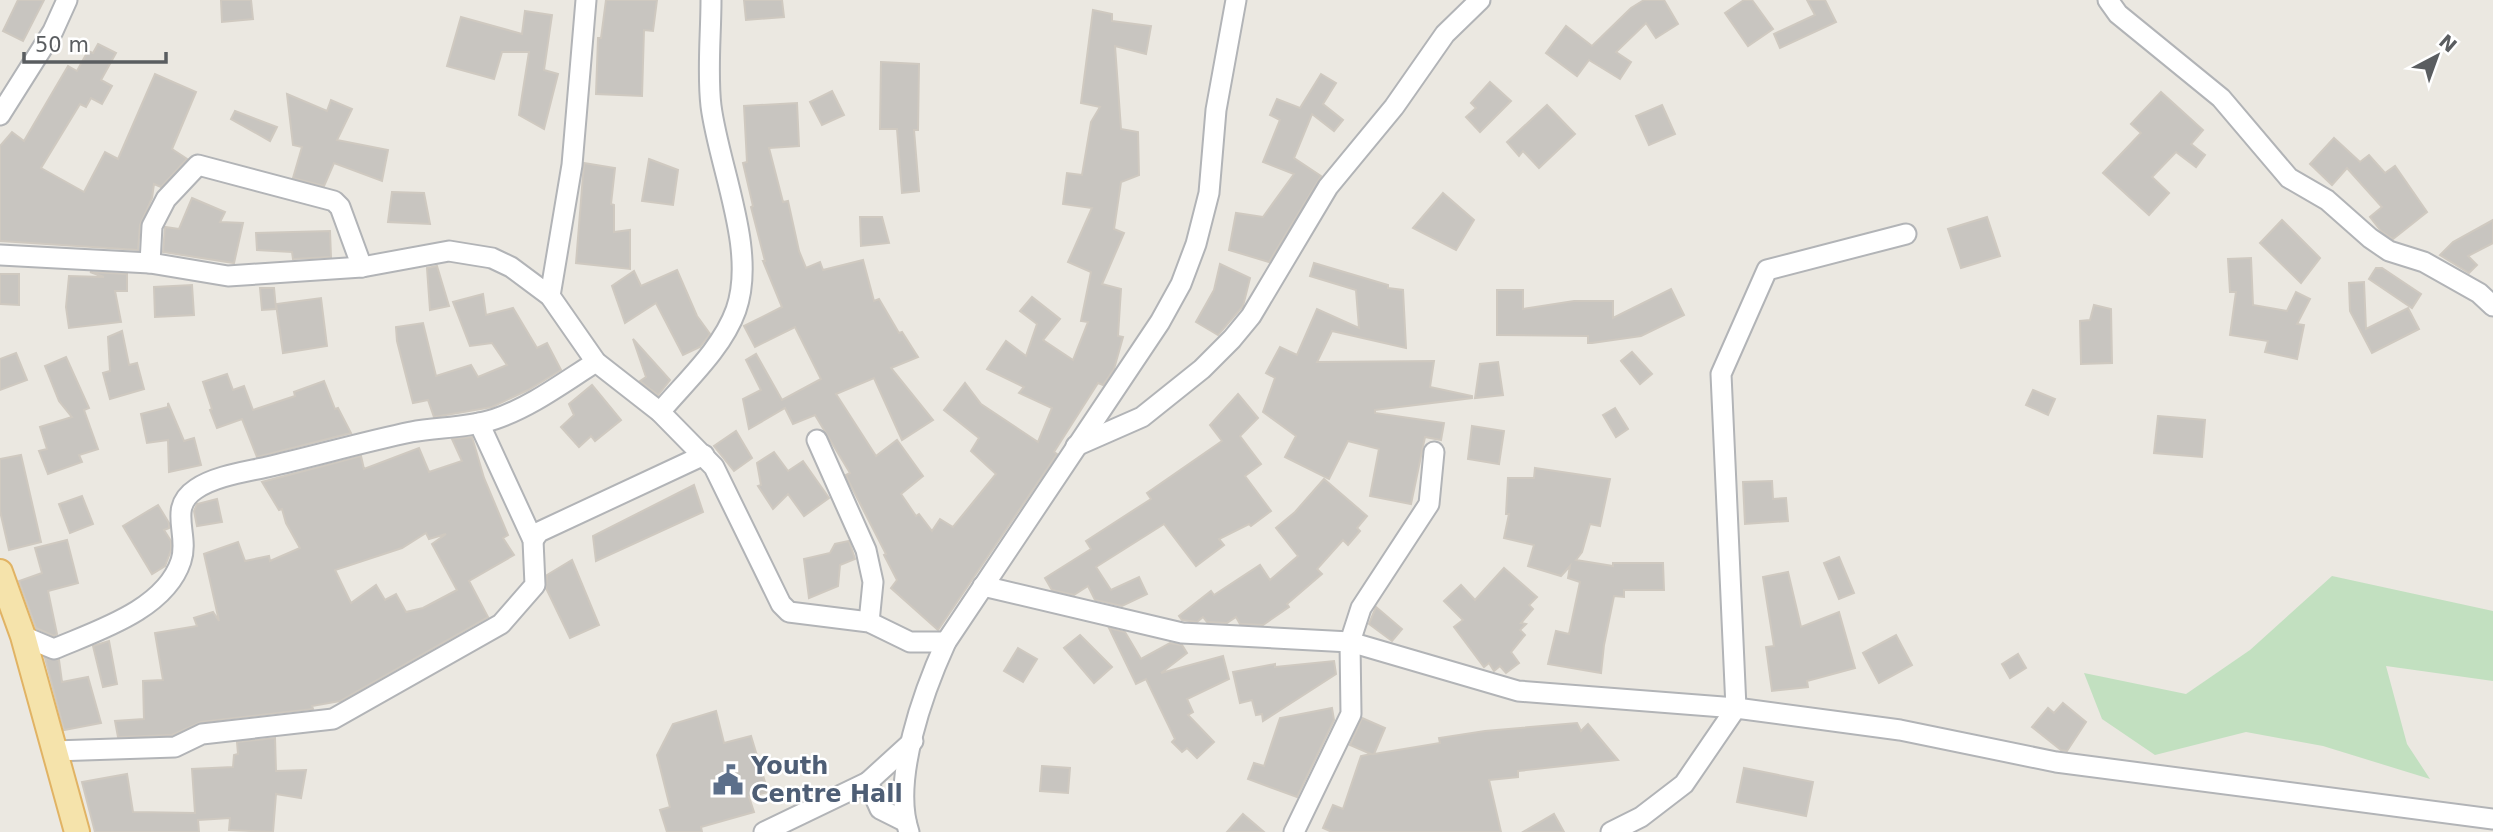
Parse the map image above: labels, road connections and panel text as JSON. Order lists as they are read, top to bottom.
{
  "places": {
    "public building": ["Youth Centre Hall"]
  },
  "scale_bar": "50 m",
  "north": "top right"
}
